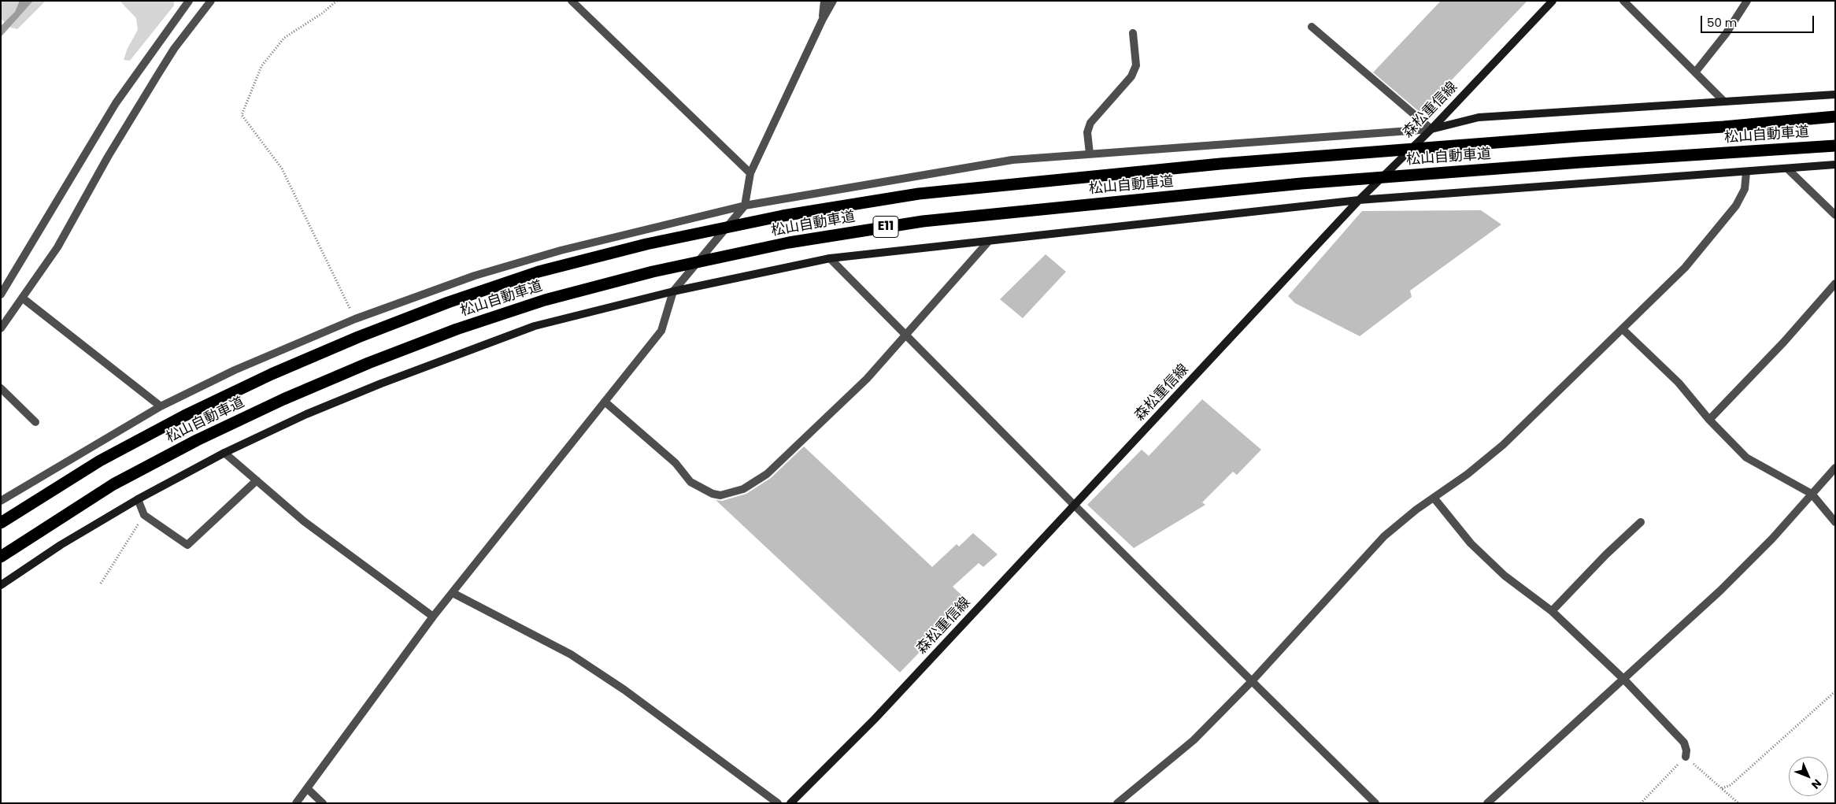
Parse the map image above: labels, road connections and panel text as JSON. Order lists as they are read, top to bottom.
{
  "streets": {
    "highway": ["松山自動車道", "E11"],
    "street": ["森松重信線"]
  },
  "scale_bar": "50 m",
  "north": "bottom right"
}
